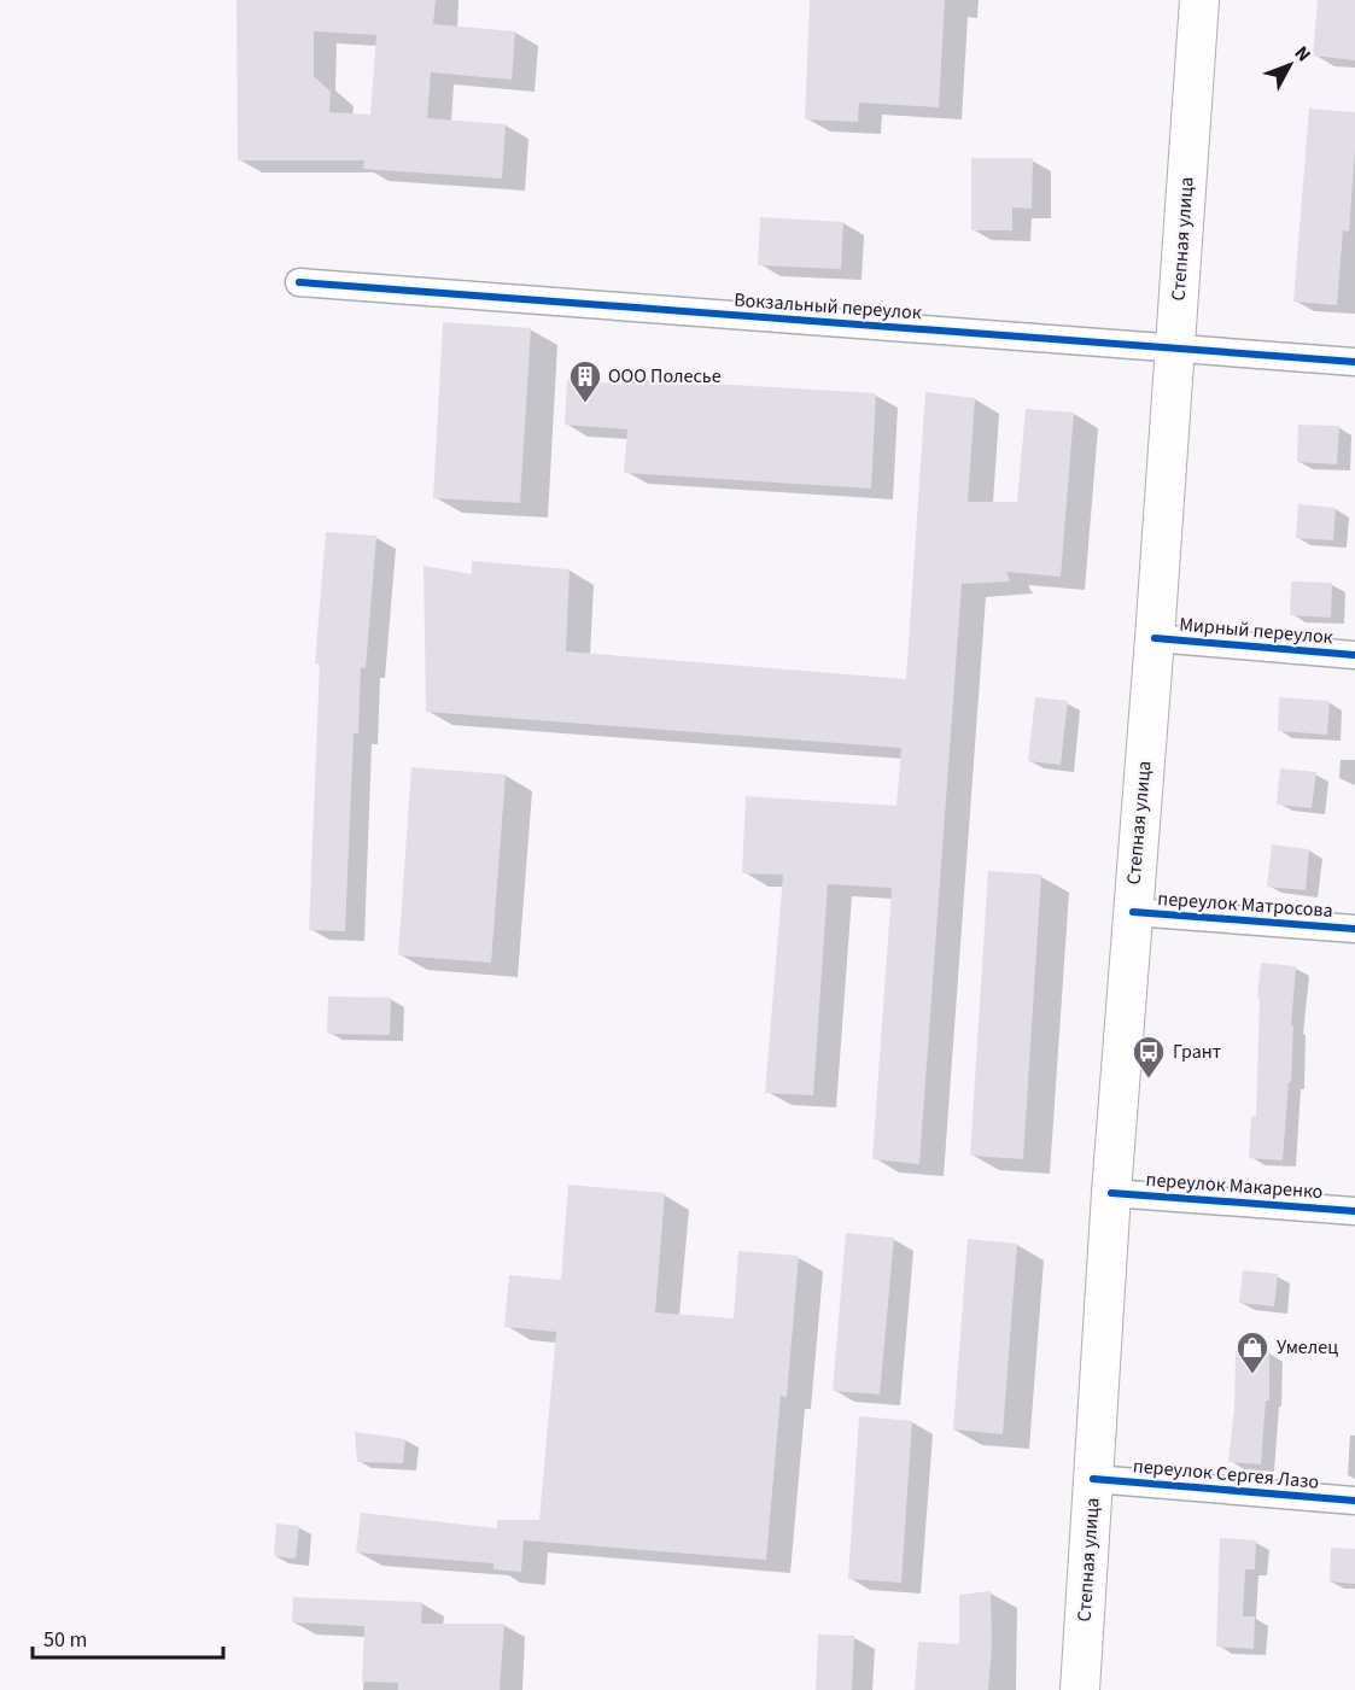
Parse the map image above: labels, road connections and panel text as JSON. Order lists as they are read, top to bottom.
{
  "streets": {
    "main road": ["Степная улица"],
    "street": [
      "Вокзальный переулок",
      "Мирный переулок",
      "переулок Матросова",
      "переулок Макаренко",
      "переулок Сергея Лазо"
    ]
  },
  "crossings": [
    ["Степная улица", "Вокзальный переулок"],
    ["Степная улица", "Мирный переулок"],
    ["Степная улица", "переулок Матросова"],
    ["Степная улица", "переулок Макаренко"],
    ["Степная улица", "переулок Сергея Лазо"]
  ],
  "places": {
    "building": ["ООО Полесье"],
    "bus stop": ["Грант"],
    "shop": ["Умелец"]
  },
  "scale_bar": "50 m",
  "north": "top right"
}
